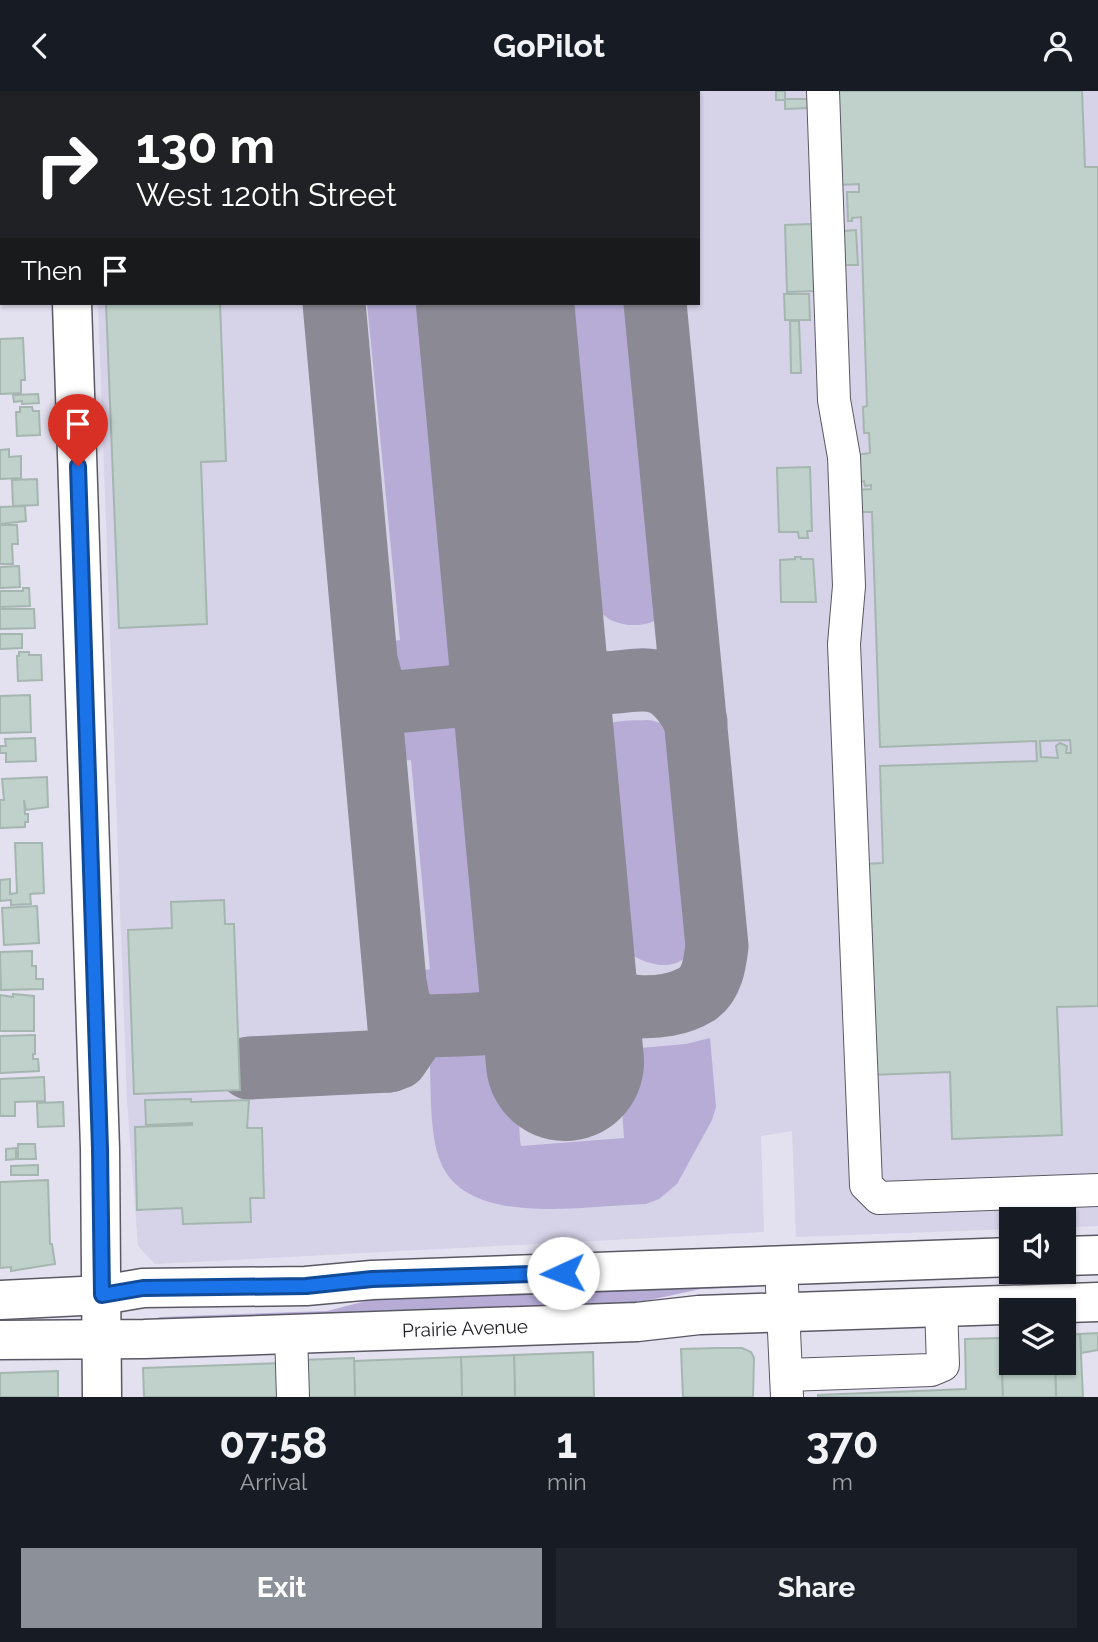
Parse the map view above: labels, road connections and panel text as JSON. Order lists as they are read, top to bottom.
{
  "streets": {
    "main road": ["Prairie Avenue"]
  },
  "page": {
    "header": "GoPilot",
    "turn": ["130 m", "West 120th Street"],
    "then": "Then",
    "eta": [
      "07:58",
      "Arrival",
      "1",
      "min",
      "370",
      "m"
    ],
    "buttons": ["Exit", "Share"]
  }
}
